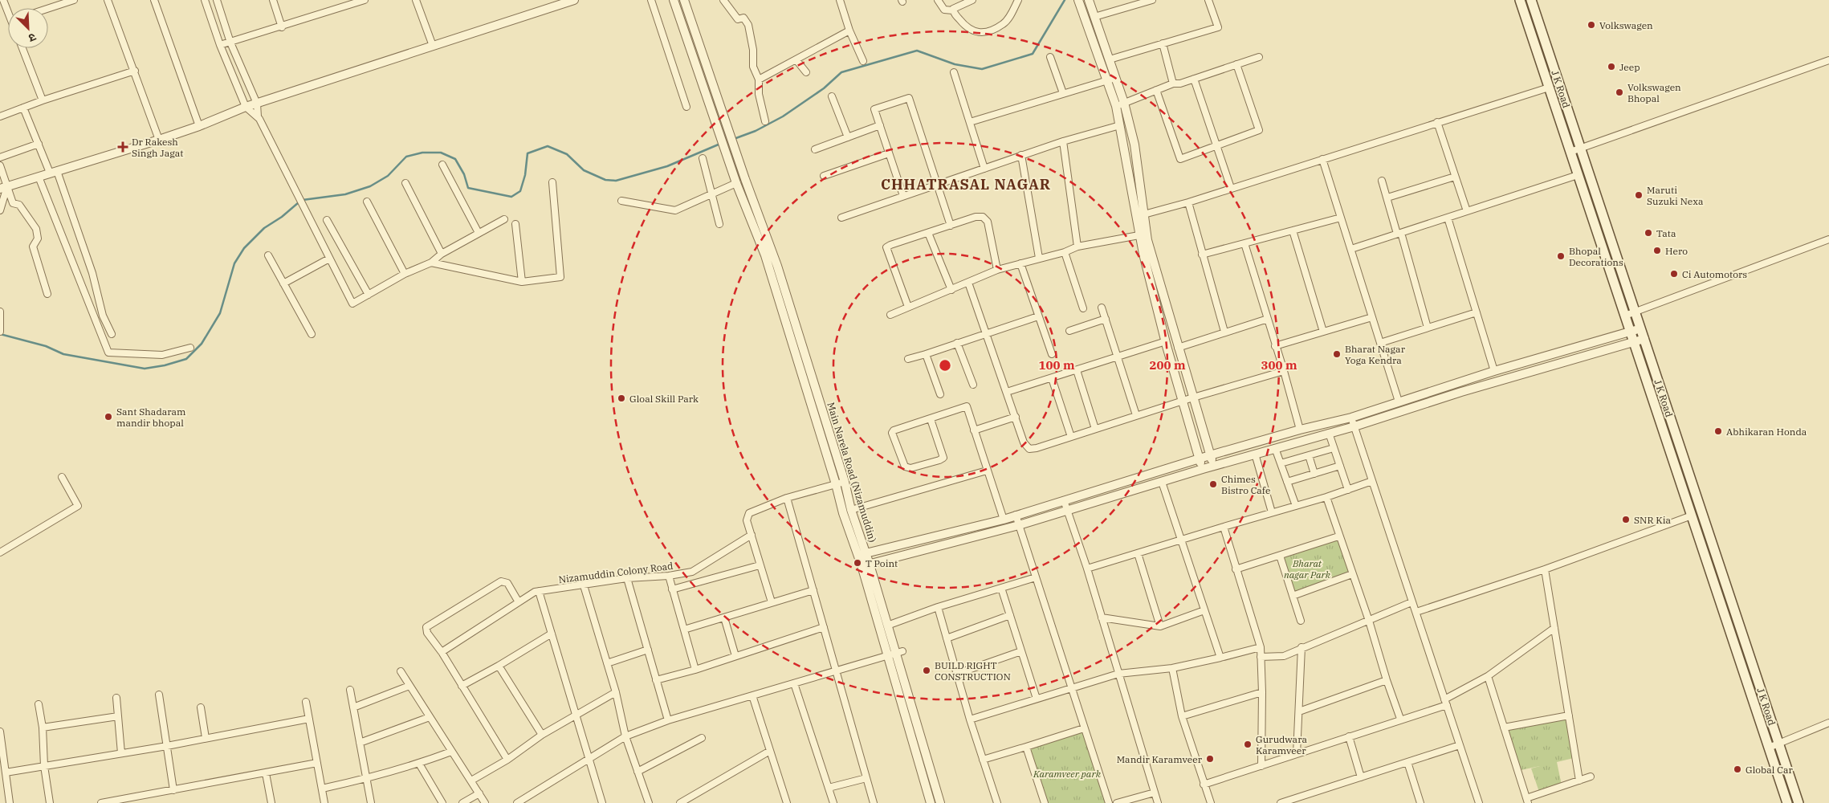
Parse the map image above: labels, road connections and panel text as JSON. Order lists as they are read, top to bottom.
{
  "streets": {
    "main road": ["J K Road"],
    "street": ["Main Narela Road (Nizamuddin)", "Nizamuddin Colony Road"]
  },
  "districts": ["CHHATRASAL NAGAR"],
  "parks": ["Bharat nagar Park", "Karamveer park"],
  "places": {
    "other": [
      "Volkswagen",
      "Jeep",
      "Volkswagen Bhopal",
      "Maruti Suzuki Nexa",
      "Tata",
      "Hero",
      "Bhopal Decorations",
      "Ci Automotors",
      "Bharat Nagar Yoga Kendra",
      "Gloal Skill Park",
      "Sant Shadaram mandir bhopal",
      "Abhikaran Honda",
      "Chimes Bistro Cafe",
      "SNR Kia",
      "T Point",
      "BUILD RIGHT CONSTRUCTION",
      "Gurudwara Karamveer",
      "Mandir Karamveer",
      "Global Car"
    ],
    "health": ["Dr Rakesh Singh Jagat"]
  },
  "north": "bottom right",
  "rings": ["100 m", "200 m", "300 m"]
}
